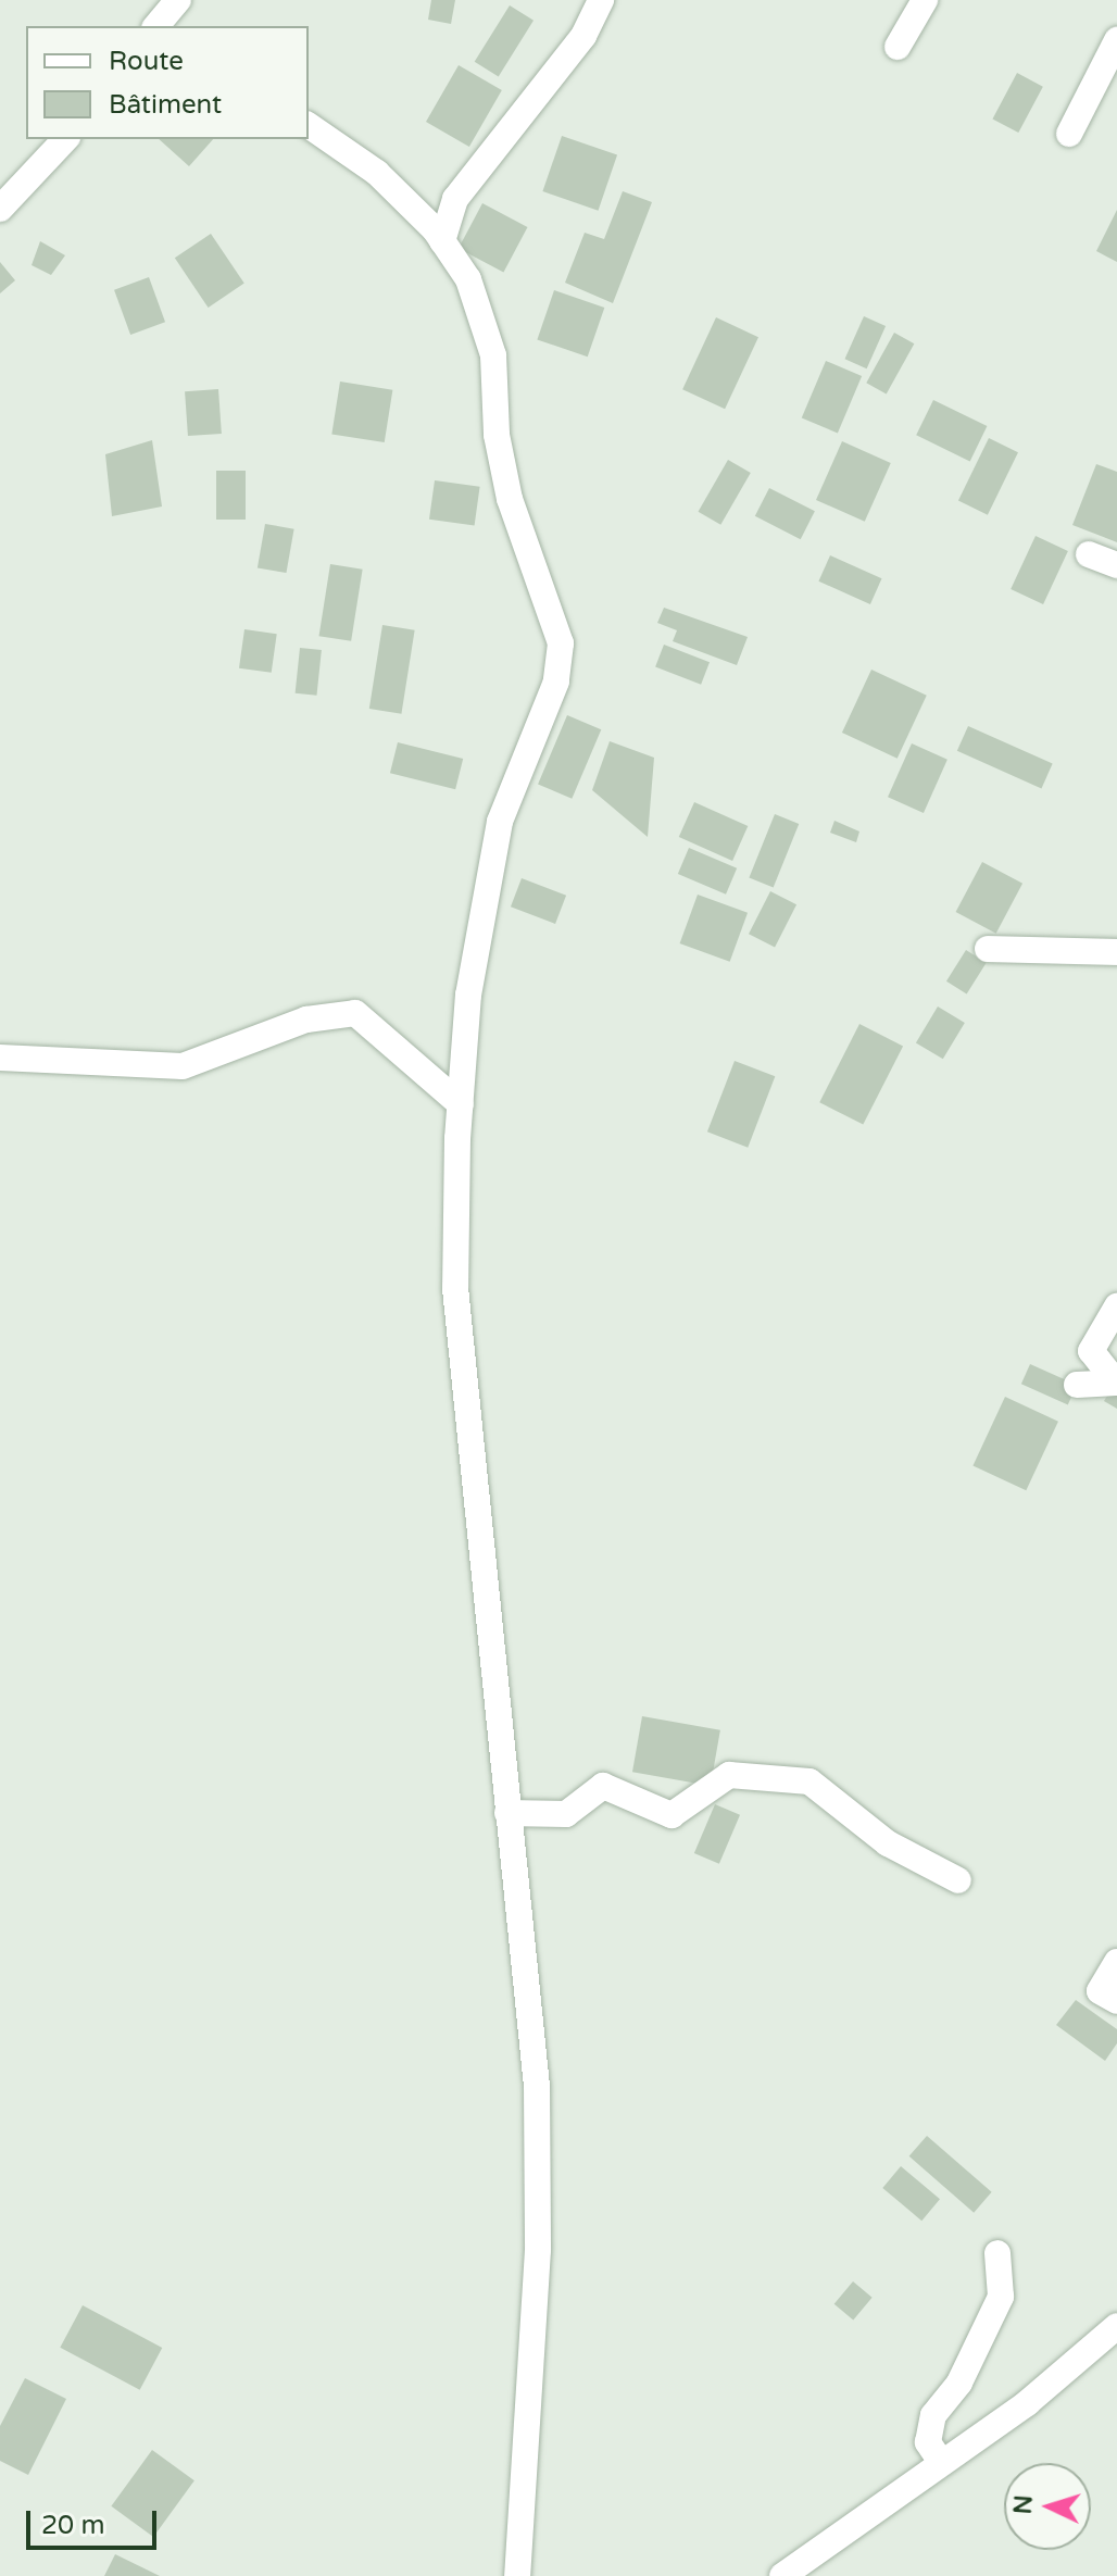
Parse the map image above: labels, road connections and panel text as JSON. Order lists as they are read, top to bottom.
{
  "legend": ["Route", "Bâtiment"],
  "scale_bar": "20 m",
  "north": "left"
}
